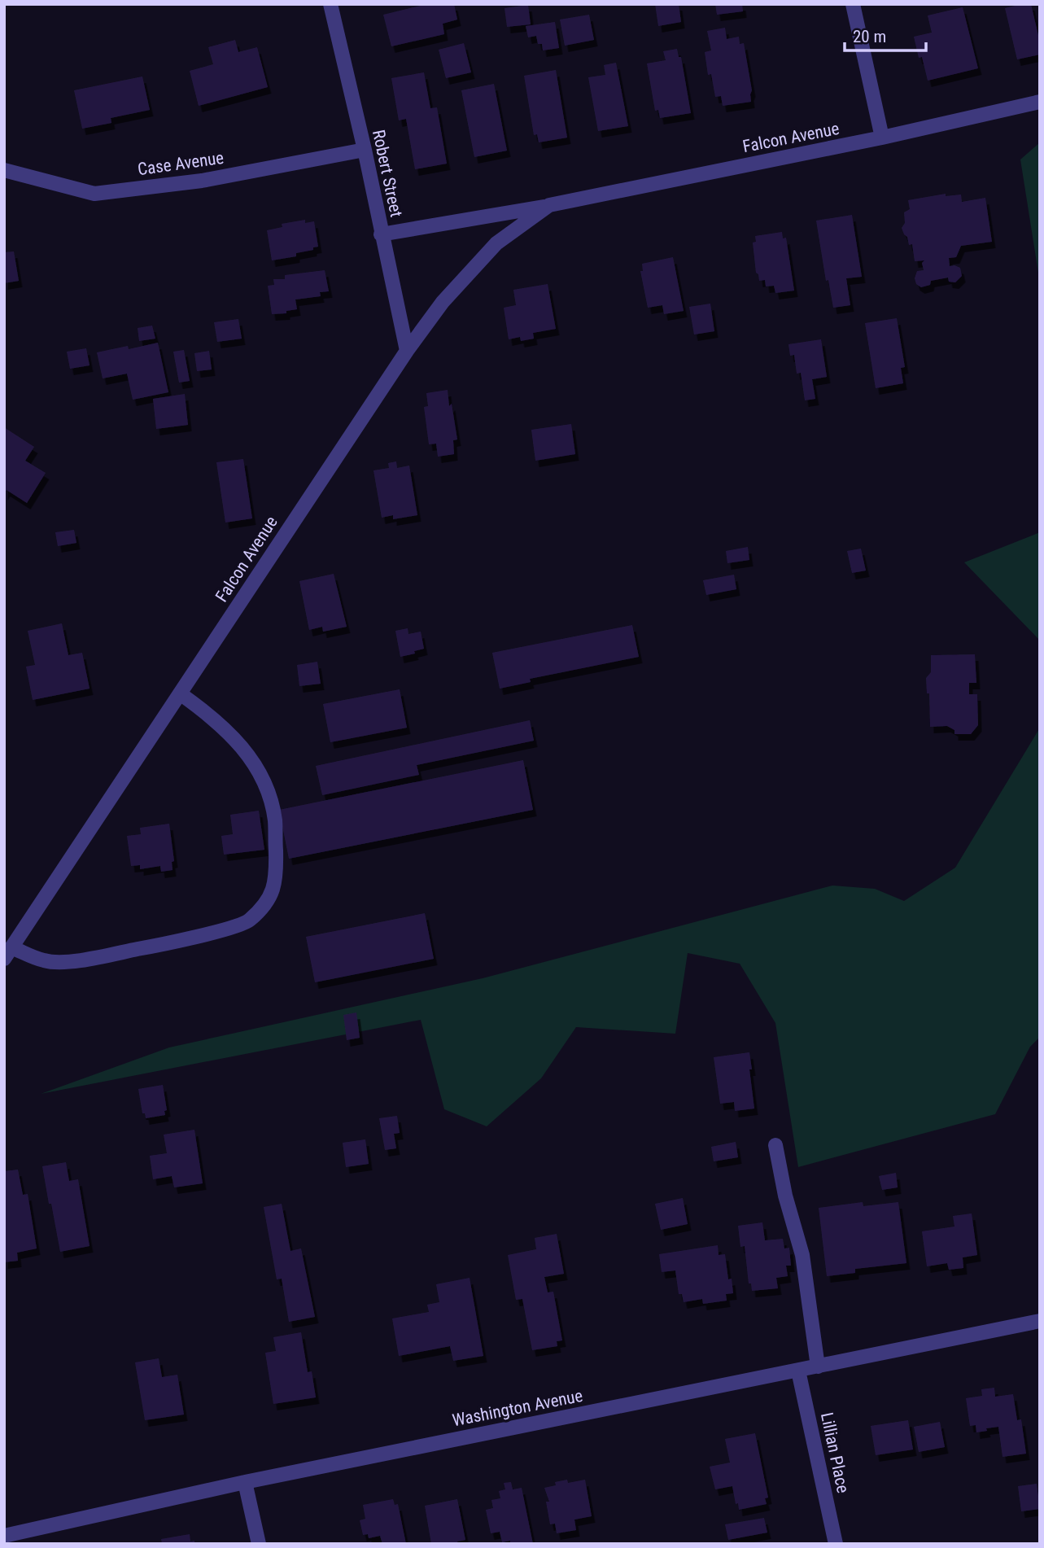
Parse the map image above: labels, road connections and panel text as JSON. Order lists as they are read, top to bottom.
{
  "streets": {
    "street": [
      "Falcon Avenue",
      "Case Avenue",
      "Robert Street",
      "Washington Avenue",
      "Lillian Place"
    ]
  },
  "crossings": [
    ["Falcon Avenue", "Robert Street"],
    ["Case Avenue", "Robert Street"],
    ["Washington Avenue", "Lillian Place"]
  ],
  "scale_bar": "20 m"
}
